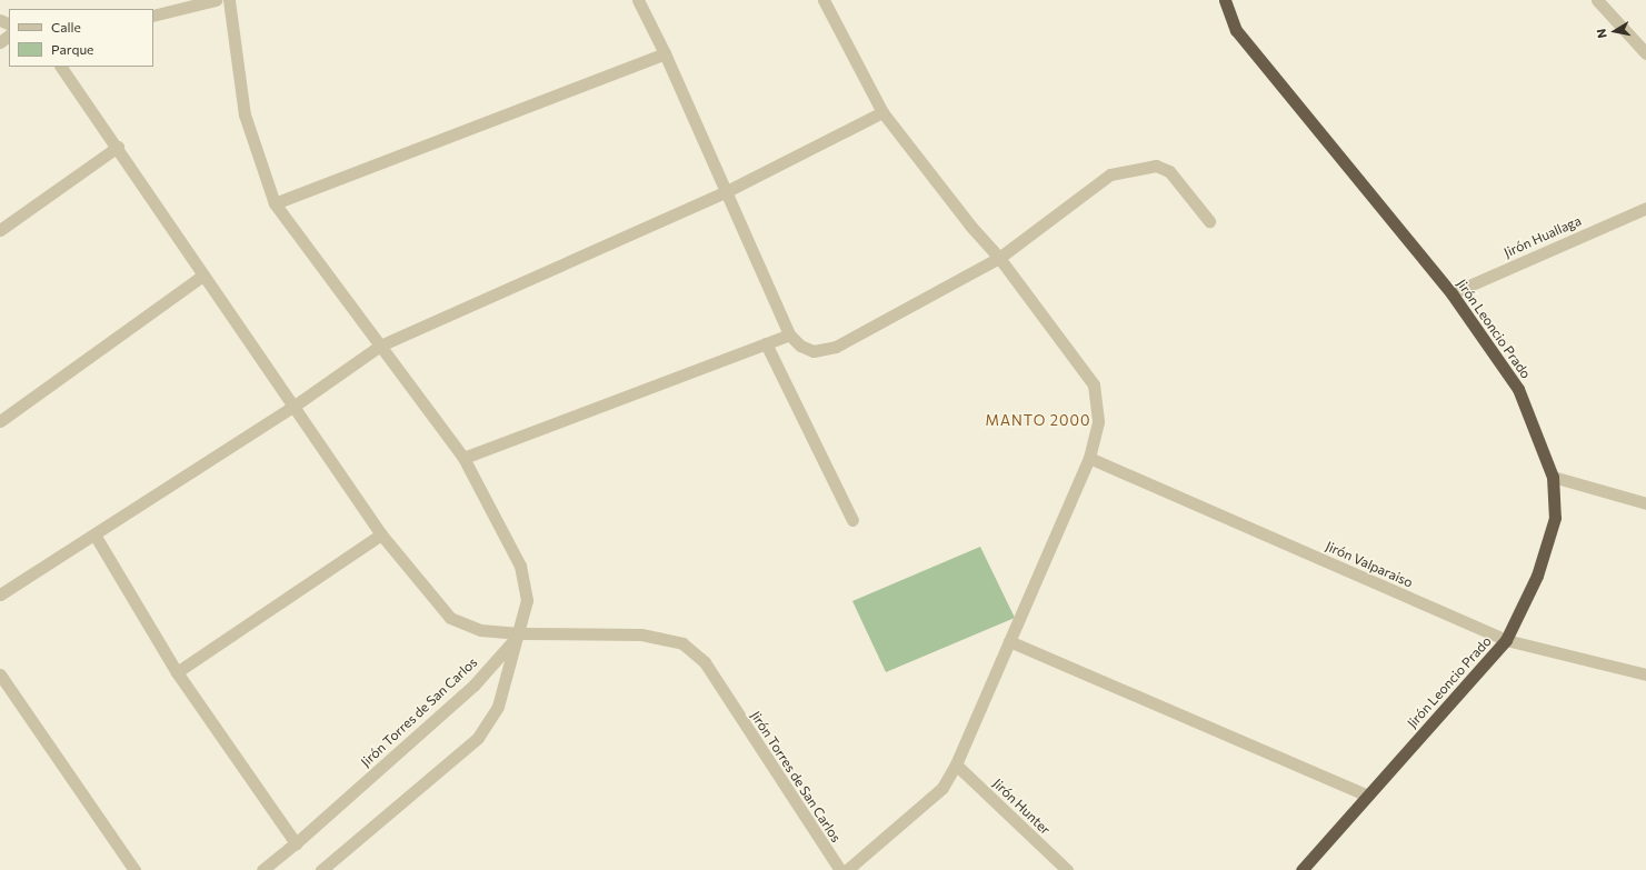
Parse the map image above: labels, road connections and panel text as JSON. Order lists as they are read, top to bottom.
{
  "streets": {
    "highway": ["Jirón Leoncio Prado"],
    "street": [
      "Jirón Huallaga",
      "Jirón Valparaiso",
      "Jirón Torres de San Carlos",
      "Jirón Hunter"
    ]
  },
  "crossings": [
    ["Jirón Huallaga", "Jirón Leoncio Prado"],
    ["Jirón Leoncio Prado", "Jirón Valparaiso"]
  ],
  "districts": ["MANTO 2000"],
  "legend": ["Calle", "Parque"],
  "north": "left"
}
